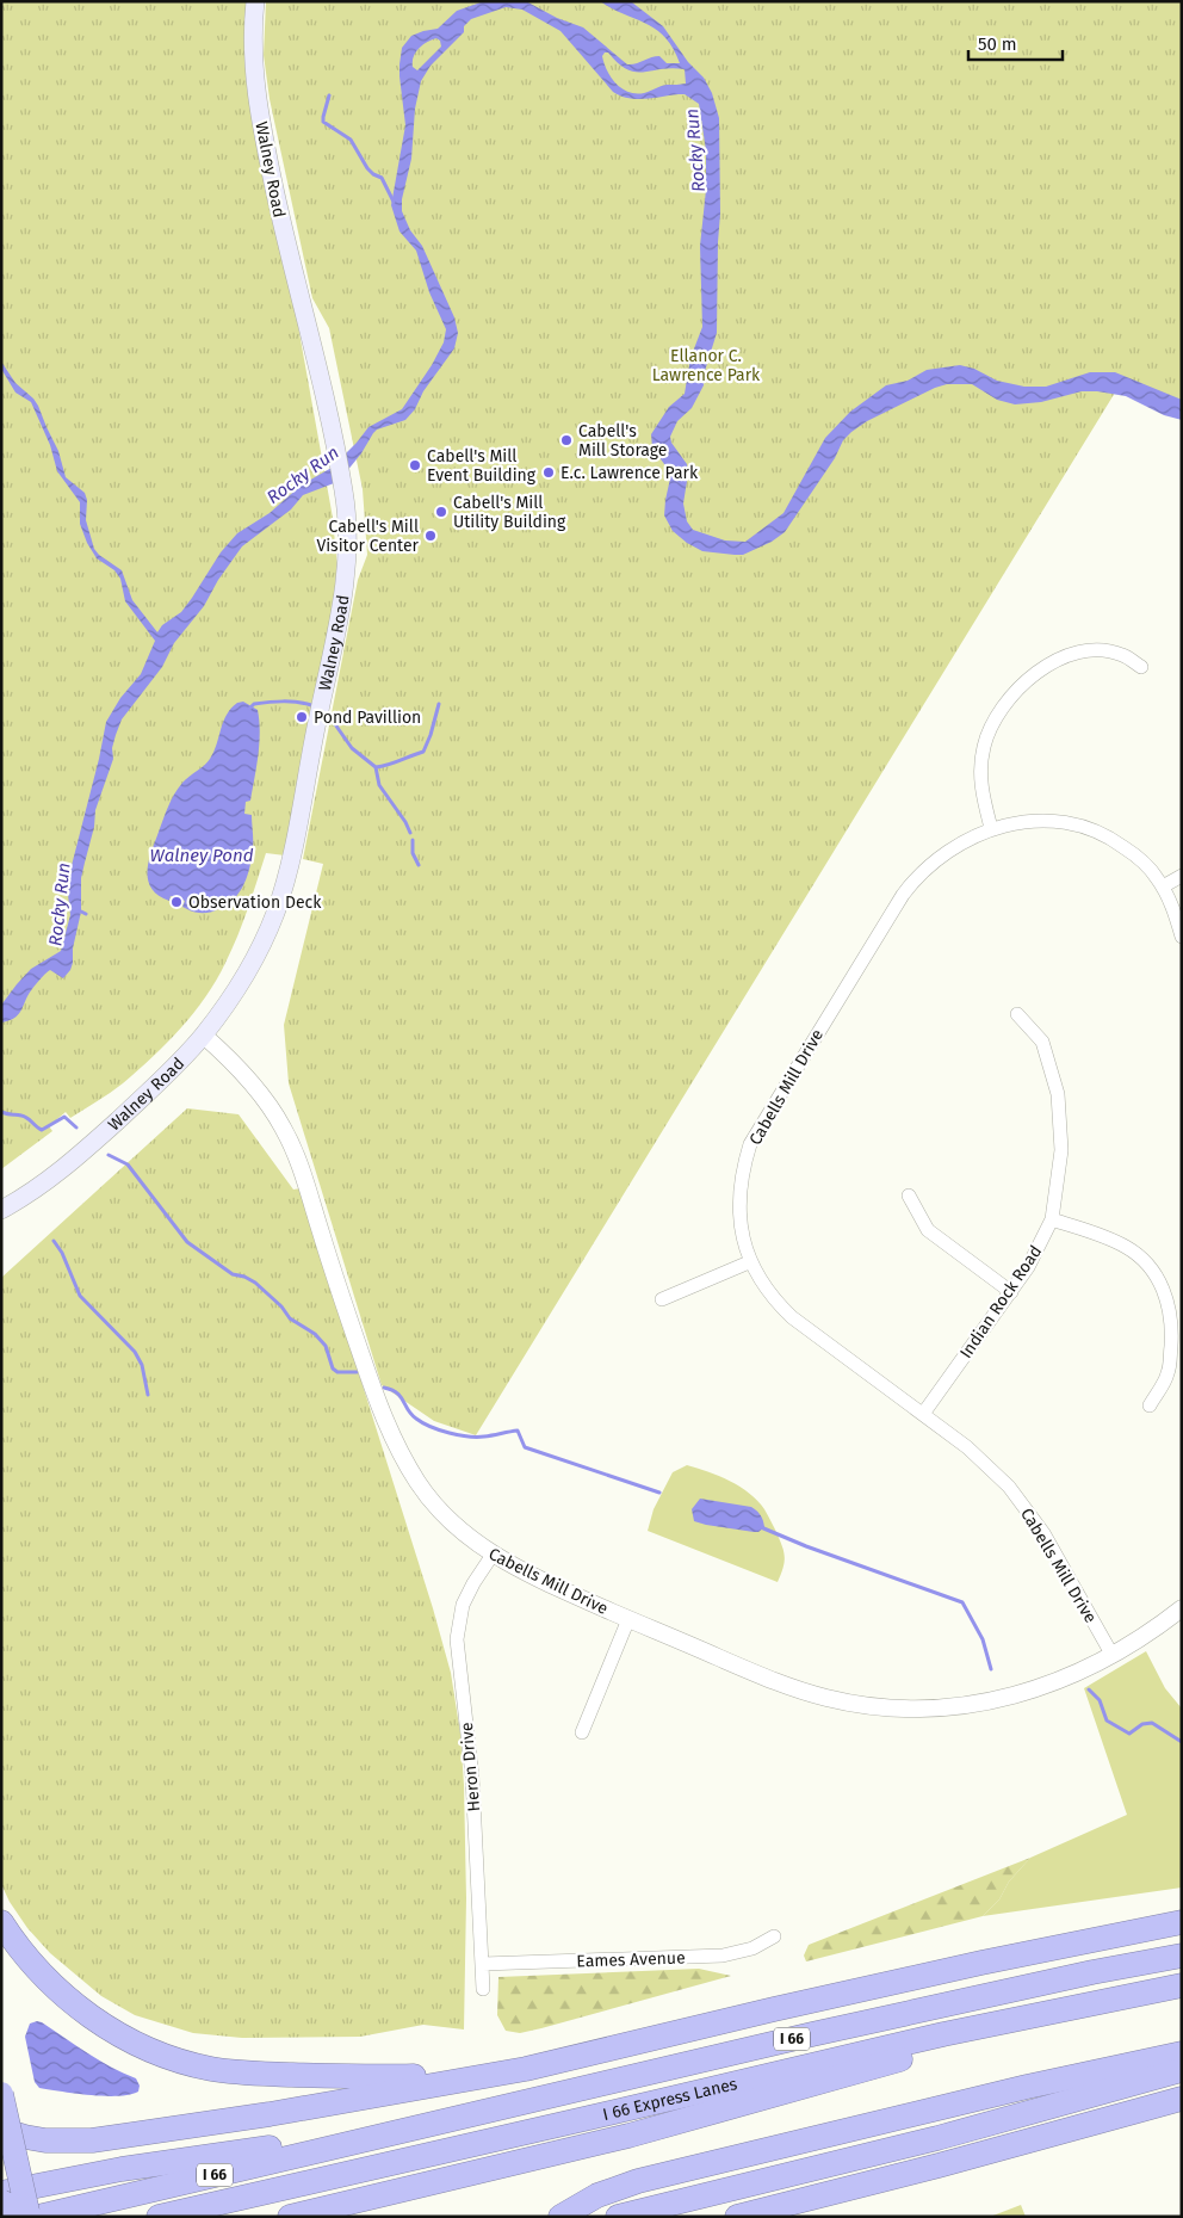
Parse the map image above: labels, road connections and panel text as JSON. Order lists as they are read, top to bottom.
{
  "streets": {
    "highway": ["I 66", "I 66 Express Lanes"],
    "main road": ["Walney Road"],
    "street": [
      "Cabells Mill Drive",
      "Indian Rock Road",
      "Heron Drive",
      "Eames Avenue"
    ]
  },
  "crossings": [
    ["Walney Road", "Cabells Mill Drive"],
    ["Cabells Mill Drive", "Indian Rock Road"],
    ["Cabells Mill Drive", "Heron Drive"],
    ["Heron Drive", "Eames Avenue"]
  ],
  "water": ["Rocky Run", "Walney Pond"],
  "parks": ["Ellanor C. Lawrence Park"],
  "places": [
    "Cabell's Mill Storage",
    "Cabell's Mill Event Building",
    "E.c. Lawrence Park",
    "Cabell's Mill Utility Building",
    "Cabell's Mill Visitor Center",
    "Pond Pavillion",
    "Observation Deck"
  ],
  "scale_bar": "50 m"
}
